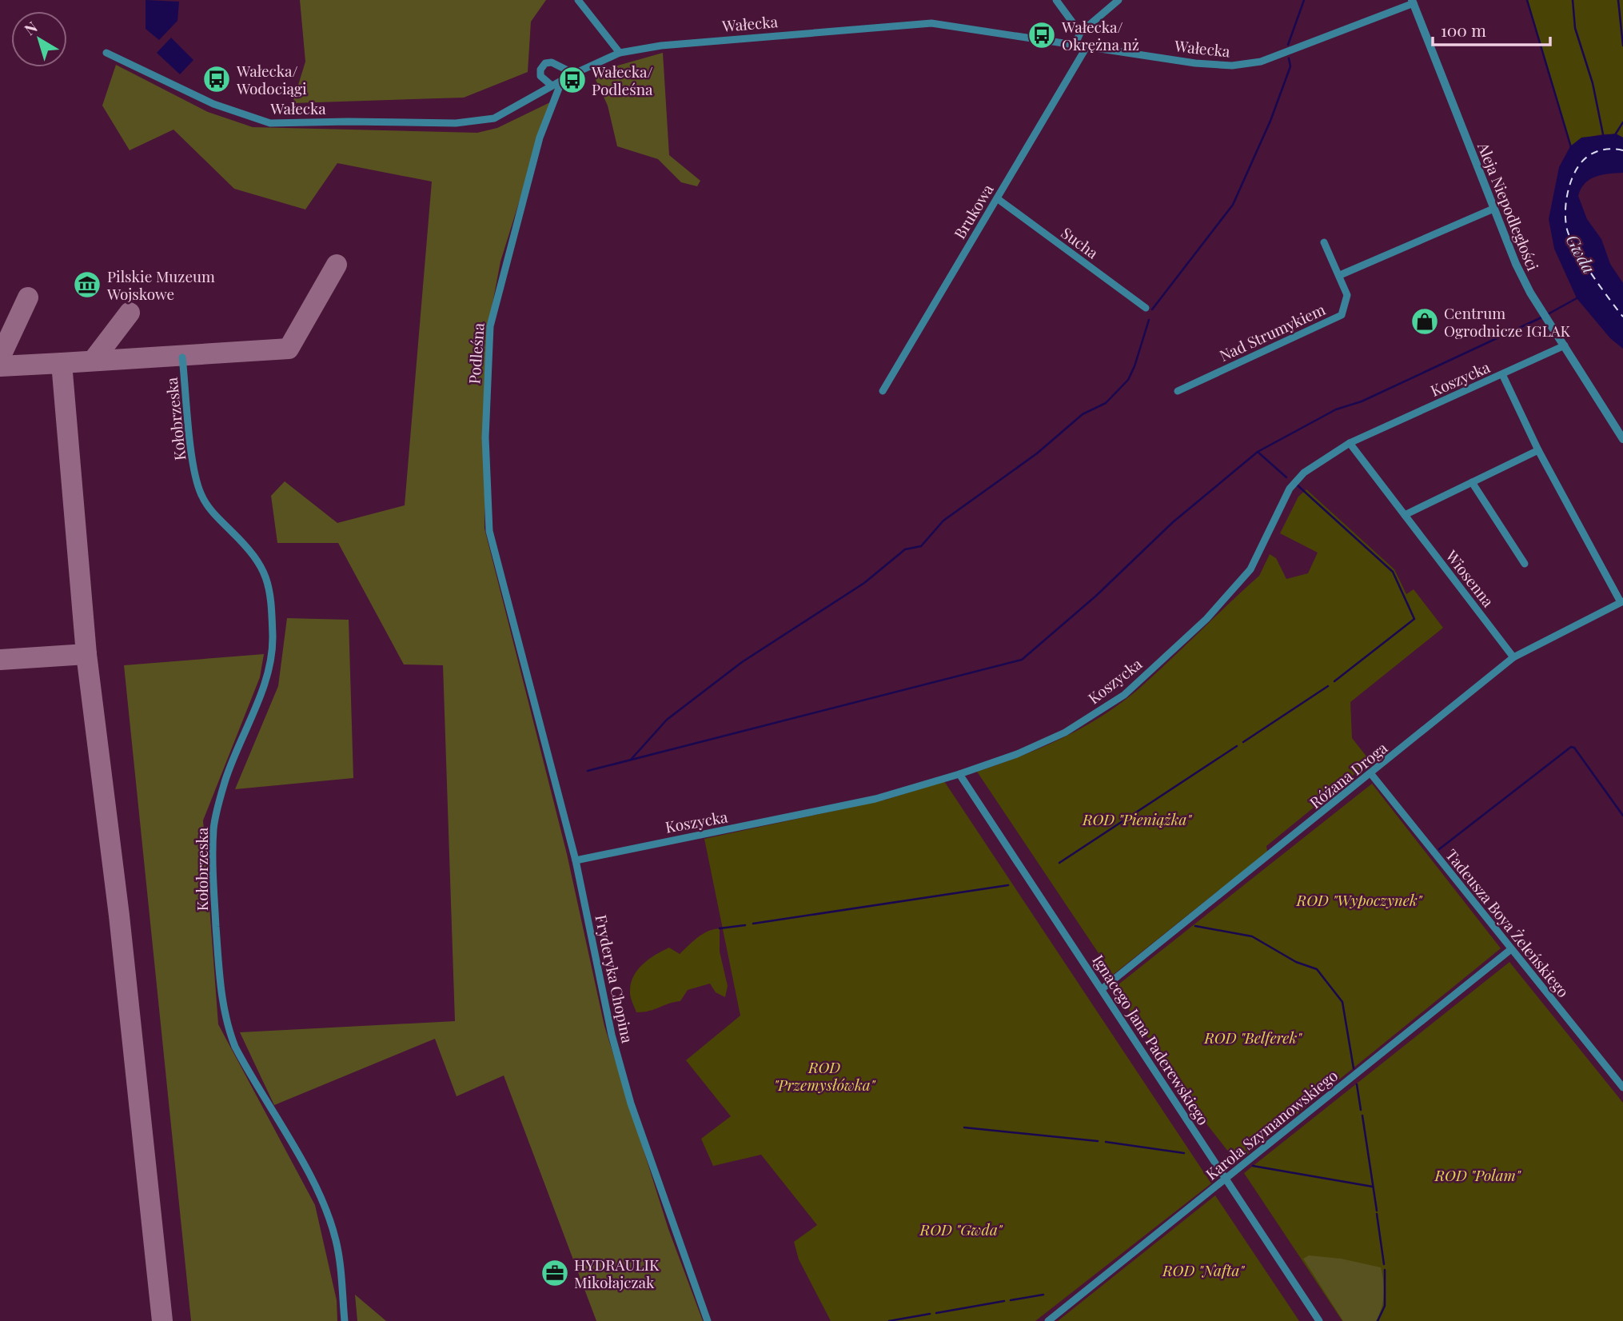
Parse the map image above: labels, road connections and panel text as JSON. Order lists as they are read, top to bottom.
{
  "streets": {
    "street": [
      "Wałecka",
      "Aleja Niepodległości",
      "Brukowa",
      "Sucha",
      "Nad Strumykiem",
      "Podleśna",
      "Koszycka",
      "Kołobrzeska",
      "Wiosenna",
      "Różana Droga",
      "Tadeusza Boya Żeleńskiego",
      "Fryderyka Chopina",
      "Ignacego Jana Paderewskiego",
      "Karola Szymanowskiego"
    ]
  },
  "crossings": [
    ["Wałecka", "Aleja Niepodległości"],
    ["Wałecka", "Brukowa"],
    ["Wałecka", "Podleśna"],
    ["Aleja Niepodległości", "Koszycka"],
    ["Brukowa", "Sucha"],
    ["Podleśna", "Fryderyka Chopina"],
    ["Koszycka", "Wiosenna"],
    ["Koszycka", "Fryderyka Chopina"],
    ["Koszycka", "Ignacego Jana Paderewskiego"],
    ["Wiosenna", "Różana Droga"],
    ["Różana Droga", "Tadeusza Boya Żeleńskiego"],
    ["Różana Droga", "Ignacego Jana Paderewskiego"],
    ["Tadeusza Boya Żeleńskiego", "Karola Szymanowskiego"],
    ["Ignacego Jana Paderewskiego", "Karola Szymanowskiego"]
  ],
  "water": ["Gwda"],
  "parks": [
    "ROD \"Pieniążka\"",
    "ROD \"Wypoczynek\"",
    "ROD \"Belferek\"",
    "ROD \"Przemysłówka\"",
    "ROD \"Polam\"",
    "ROD \"Gwda\"",
    "ROD \"Nafta\""
  ],
  "places": {
    "bus stop": ["Wałecka/ Okrężna nż", "Wałecka/ Wodociągi", "Wałecka/ Podleśna"],
    "museum": ["Pilskie Muzeum Wojskowe"],
    "shop": ["Centrum Ogrodnicze IGLAK"],
    "office": ["HYDRAULIK Mikołajczak"]
  },
  "scale_bar": "100 m",
  "north": "top left"
}
